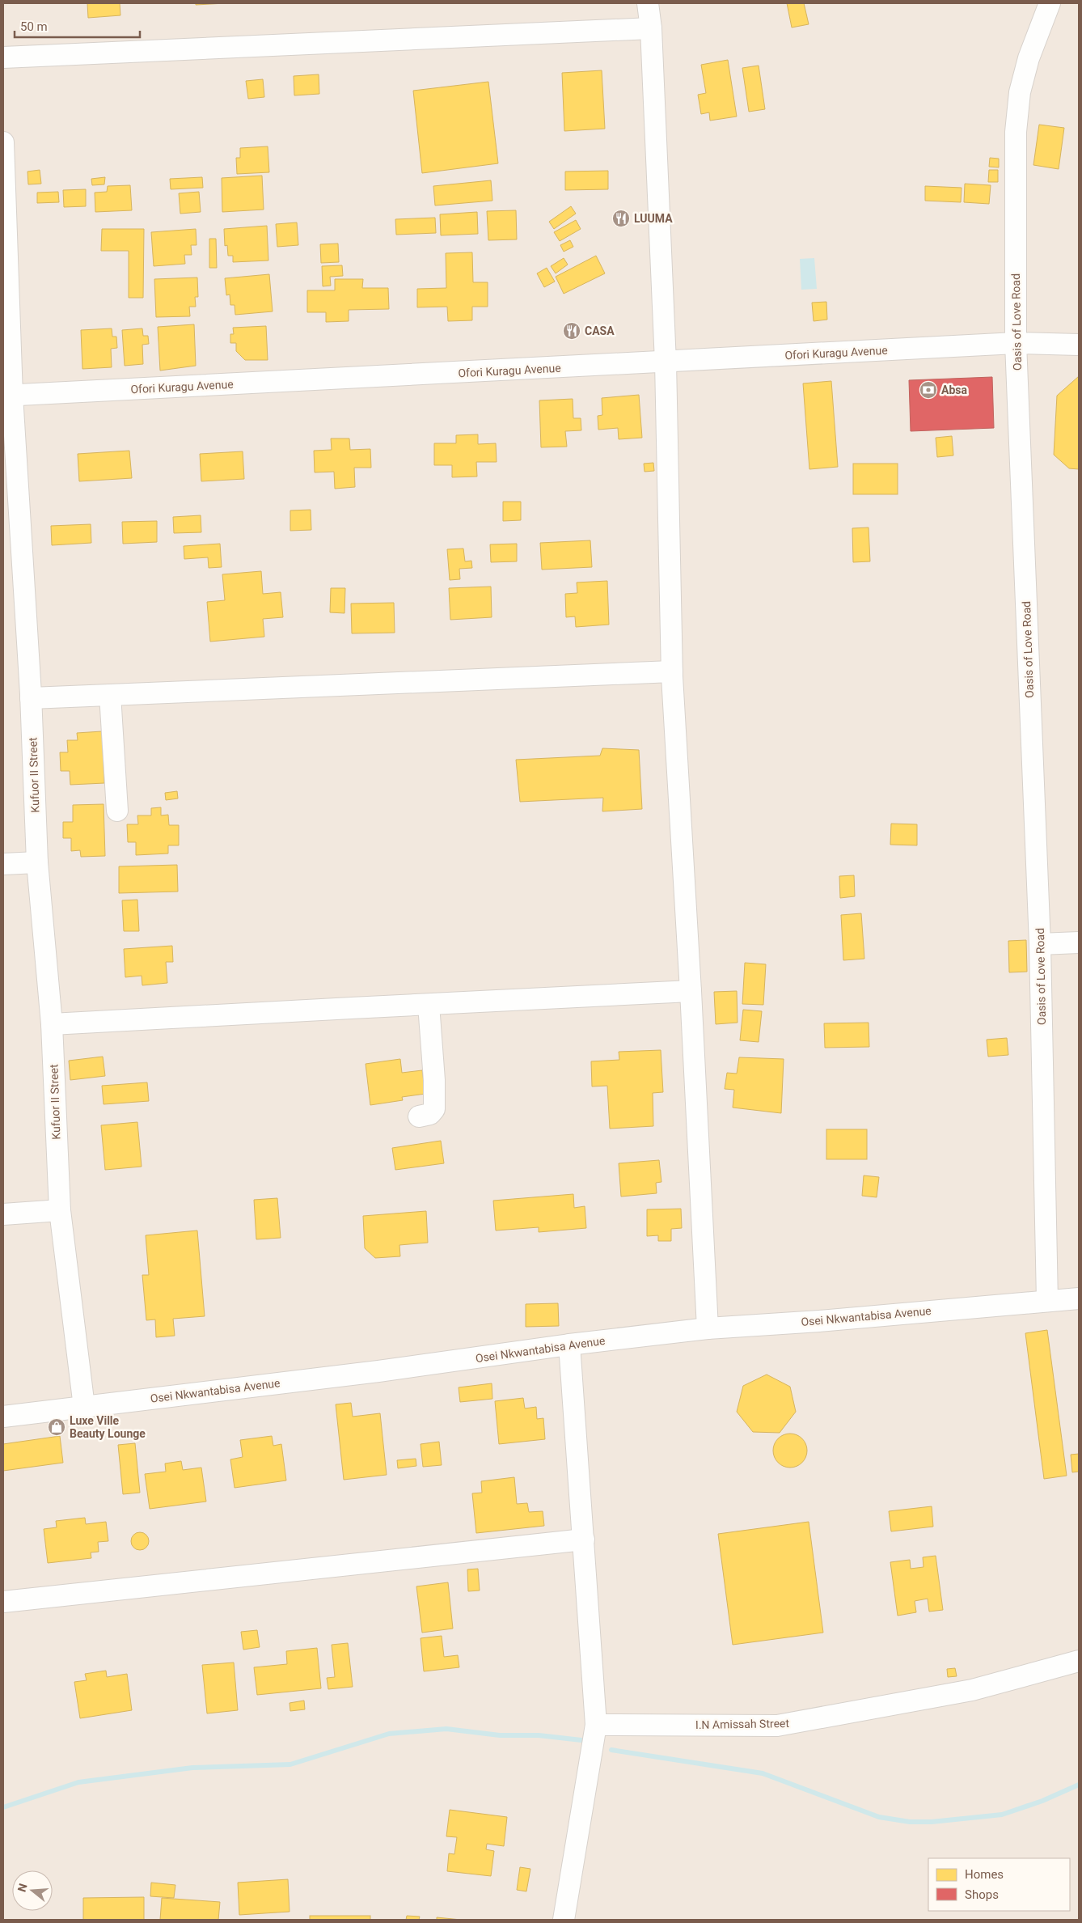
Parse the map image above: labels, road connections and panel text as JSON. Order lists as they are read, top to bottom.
{
  "streets": {
    "street": [
      "Oasis of Love Road",
      "Ofori Kuragu Avenue",
      "Kufuor II Street",
      "Osei Nkwantabisa Avenue",
      "I.N Amissah Street"
    ]
  },
  "crossings": [
    ["Oasis of Love Road", "Ofori Kuragu Avenue"],
    ["Oasis of Love Road", "Osei Nkwantabisa Avenue"],
    ["Ofori Kuragu Avenue", "Kufuor II Street"],
    ["Kufuor II Street", "Osei Nkwantabisa Avenue"]
  ],
  "places": {
    "restaurant": ["LUUMA", "CASA"],
    "bank": ["Absa"],
    "shop": ["Luxe Ville Beauty Lounge"]
  },
  "legend": ["Homes", "Shops"],
  "scale_bar": "50 m",
  "north": "left"
}
